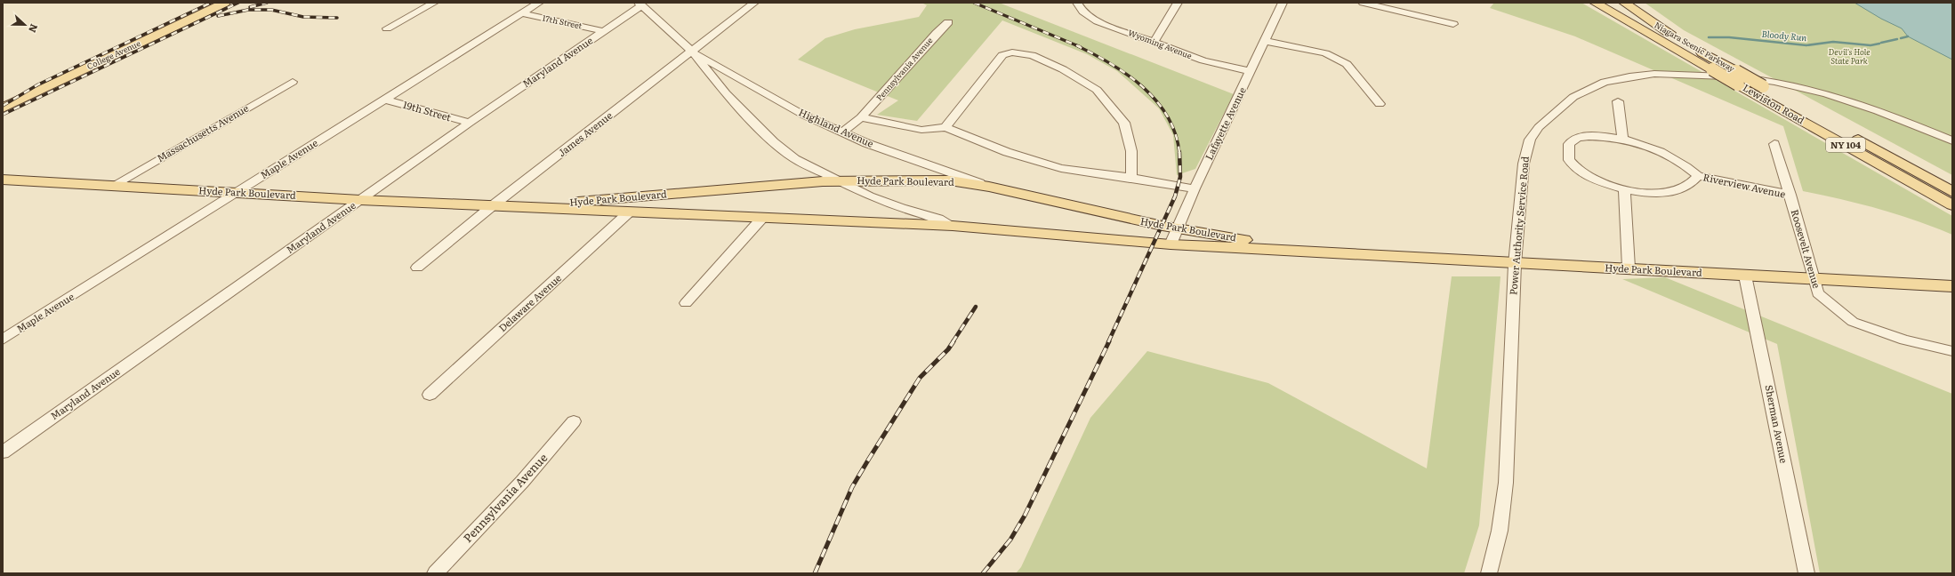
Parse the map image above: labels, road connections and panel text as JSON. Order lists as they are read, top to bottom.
{
  "streets": {
    "main road": [
      "Niagara Scenic Parkway",
      "College Avenue",
      "Lewiston Road",
      "NY 104",
      "Hyde Park Boulevard"
    ],
    "street": [
      "17th Street",
      "Wyoming Avenue",
      "Maryland Avenue",
      "Pennsylvania Avenue",
      "19th Street",
      "Lafayette Avenue",
      "Highland Avenue",
      "Massachusetts Avenue",
      "James Avenue",
      "Maple Avenue",
      "Riverview Avenue",
      "Power Authority Service Road",
      "Roosevelt Avenue",
      "Delaware Avenue",
      "Sherman Avenue"
    ]
  },
  "crossings": [
    ["17th Street", "Maryland Avenue"],
    ["17th Street", "Maple Avenue"],
    ["Wyoming Avenue", "Lafayette Avenue"],
    ["Niagara Scenic Parkway", "Lewiston Road"],
    ["Maryland Avenue", "19th Street"],
    ["Maryland Avenue", "Highland Avenue"],
    ["Maryland Avenue", "Hyde Park Boulevard"],
    ["Pennsylvania Avenue", "Highland Avenue"],
    ["19th Street", "Maple Avenue"],
    ["Lafayette Avenue", "Hyde Park Boulevard"],
    ["Highland Avenue", "James Avenue"],
    ["Highland Avenue", "Hyde Park Boulevard"],
    ["Massachusetts Avenue", "Hyde Park Boulevard"],
    ["James Avenue", "Hyde Park Boulevard"],
    ["Maple Avenue", "Hyde Park Boulevard"],
    ["Hyde Park Boulevard", "Power Authority Service Road"],
    ["Hyde Park Boulevard", "Roosevelt Avenue"],
    ["Hyde Park Boulevard", "Delaware Avenue"],
    ["Hyde Park Boulevard", "Sherman Avenue"],
    ["Riverview Avenue", "Roosevelt Avenue"]
  ],
  "water": ["Bloody Run"],
  "parks": ["Devil's Hole State Park"],
  "north": "right"
}
